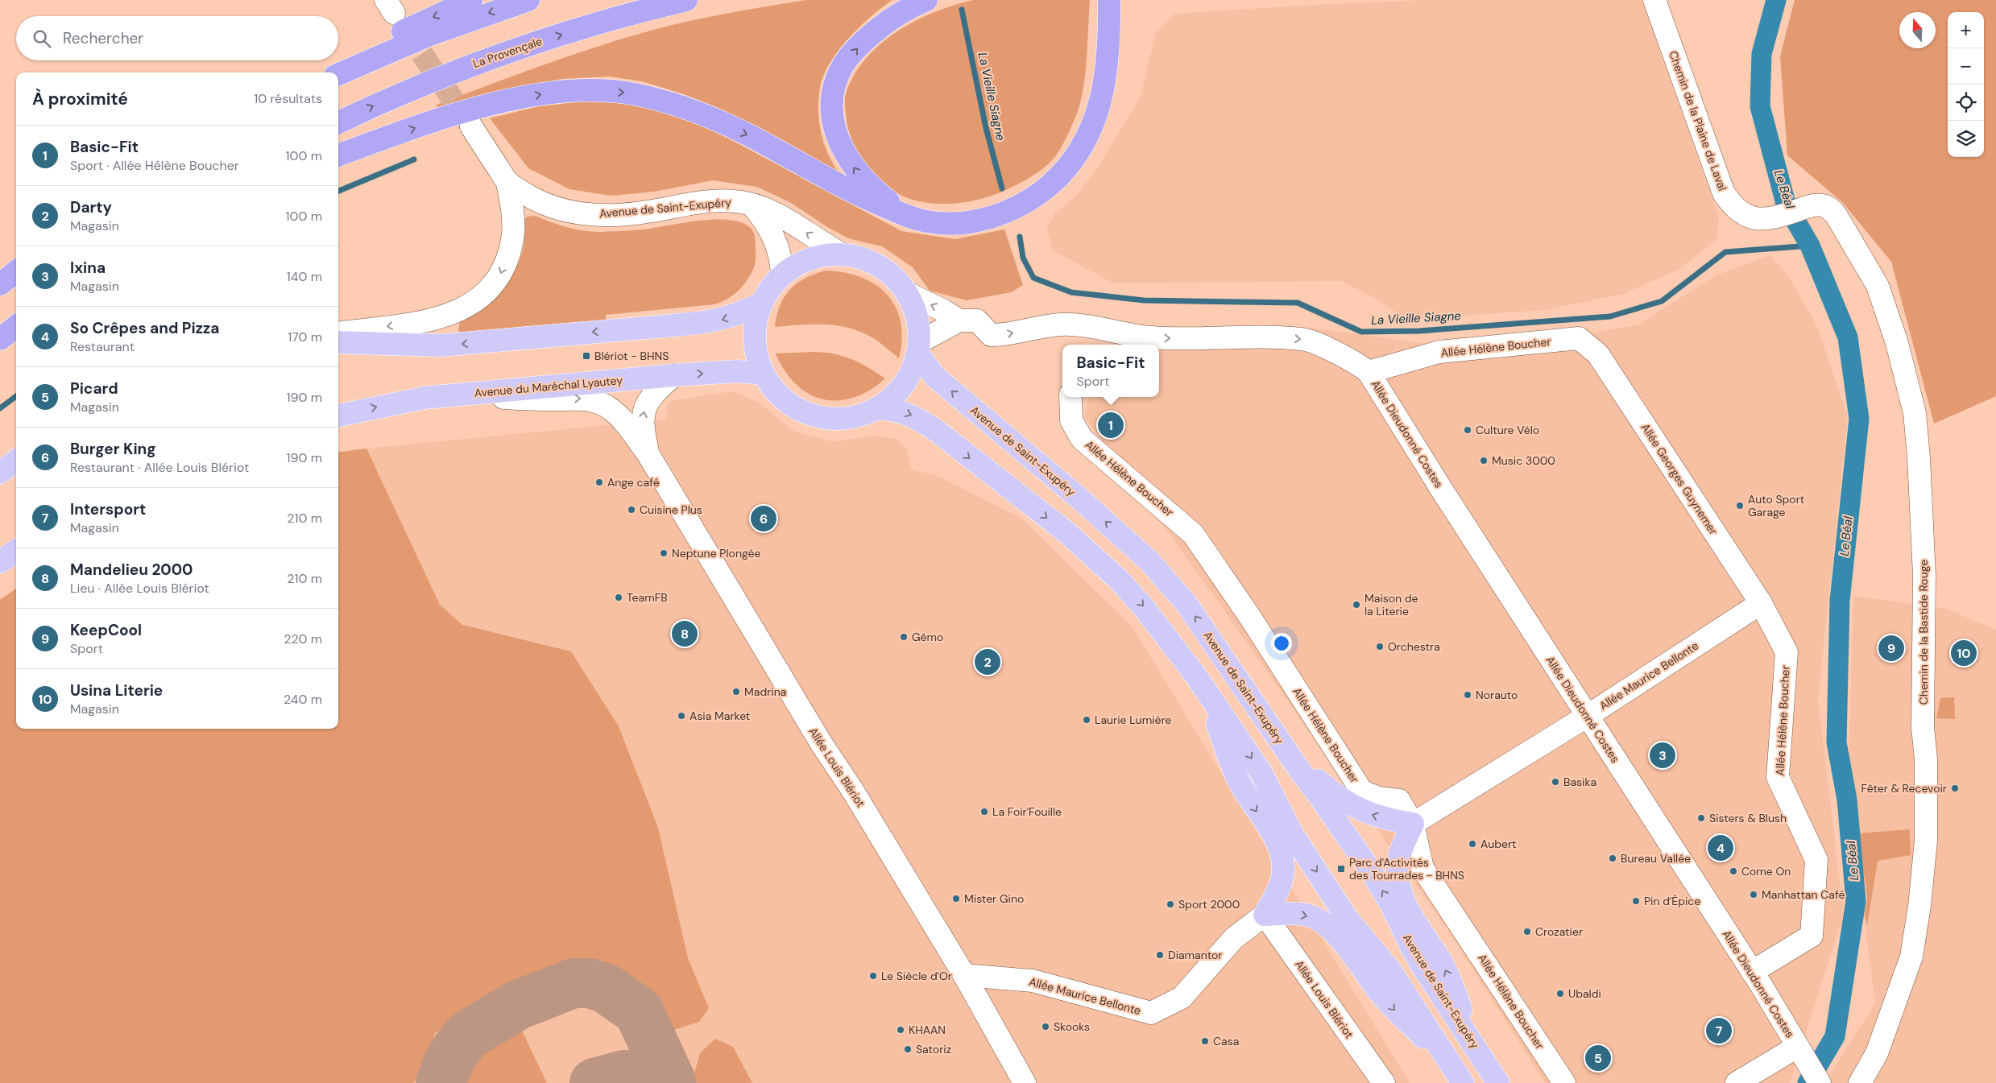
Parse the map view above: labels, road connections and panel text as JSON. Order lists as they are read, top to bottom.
{
  "streets": {
    "highway": ["La Provençale"],
    "main road": ["Avenue de Saint-Exupéry", "Avenue du Maréchal Lyautey"],
    "street": [
      "Chemin de la Plaine de Laval",
      "Allée Hélène Boucher",
      "Allée Dieudonné Costes",
      "Allée Georges Guynemer",
      "Chemin de la Bastide Rouge",
      "Allée Maurice Bellonte",
      "Allée Louis Blériot"
    ]
  },
  "crossings": [
    ["Chemin de la Plaine de Laval", "Chemin de la Bastide Rouge"],
    ["Allée Hélène Boucher", "Allée Dieudonné Costes"],
    ["Allée Hélène Boucher", "Allée Georges Guynemer"],
    ["Allée Hélène Boucher", "Allée Maurice Bellonte"],
    ["Allée Dieudonné Costes", "Allée Maurice Bellonte"],
    ["Allée Georges Guynemer", "Allée Maurice Bellonte"],
    ["Allée Maurice Bellonte", "Allée Louis Blériot"]
  ],
  "one_way": ["Avenue de Saint-Exupéry"],
  "water": ["La Vieille Siagne", "Le Béal"],
  "places": {
    "transit": ["Blériot - BHNS", "Parc d'Activités des Tourrades - BHNS"],
    "other": [
      "Culture Vélo",
      "Music 3000",
      "Ange café",
      "Auto Sport Garage",
      "Cuisine Plus",
      "Neptune Plongée",
      "TeamFB",
      "Maison de la Literie",
      "Gémo",
      "Orchestra",
      "Madrina",
      "Norauto",
      "Asia Market",
      "Laurie Lumière",
      "Basika",
      "Fêter & Recevoir",
      "La Foir'Fouille",
      "Sisters & Blush",
      "Aubert",
      "Bureau Vallée",
      "Come On",
      "Manhattan Café",
      "Mister Gino",
      "Pin d'Épice",
      "Sport 2000",
      "Crozatier",
      "Diamantor",
      "Le Siècle d'Or",
      "Ubaldi",
      "Skooks",
      "KHAAN",
      "Casa",
      "Satoriz"
    ]
  },
  "north": "top",
  "page": {
    "map_buttons": ["+", "−"],
    "search": "Rechercher",
    "heading": ["À proximité", "10 résultats"],
    "list": [
      {
        "mark": "1",
        "name": "Basic-Fit",
        "note": "Sport · Allée Hélène Boucher",
        "value": "100 m"
      },
      {
        "mark": "2",
        "name": "Darty",
        "note": "Magasin",
        "value": "100 m"
      },
      {
        "mark": "3",
        "name": "Ixina",
        "note": "Magasin",
        "value": "140 m"
      },
      {
        "mark": "4",
        "name": "So Crêpes and Pizza",
        "note": "Restaurant",
        "value": "170 m"
      },
      {
        "mark": "5",
        "name": "Picard",
        "note": "Magasin",
        "value": "190 m"
      },
      {
        "mark": "6",
        "name": "Burger King",
        "note": "Restaurant · Allée Louis Blériot",
        "value": "190 m"
      },
      {
        "mark": "7",
        "name": "Intersport",
        "note": "Magasin",
        "value": "210 m"
      },
      {
        "mark": "8",
        "name": "Mandelieu 2000",
        "note": "Lieu · Allée Louis Blériot",
        "value": "210 m"
      },
      {
        "mark": "9",
        "name": "KeepCool",
        "note": "Sport",
        "value": "220 m"
      },
      {
        "mark": "10",
        "name": "Usina Literie",
        "note": "Magasin",
        "value": "240 m"
      }
    ],
    "popup": ["Basic-Fit", "Sport"],
    "pins": [
      "1",
      "6",
      "8",
      "9",
      "10",
      "2",
      "3",
      "4",
      "7",
      "5"
    ]
  }
}
